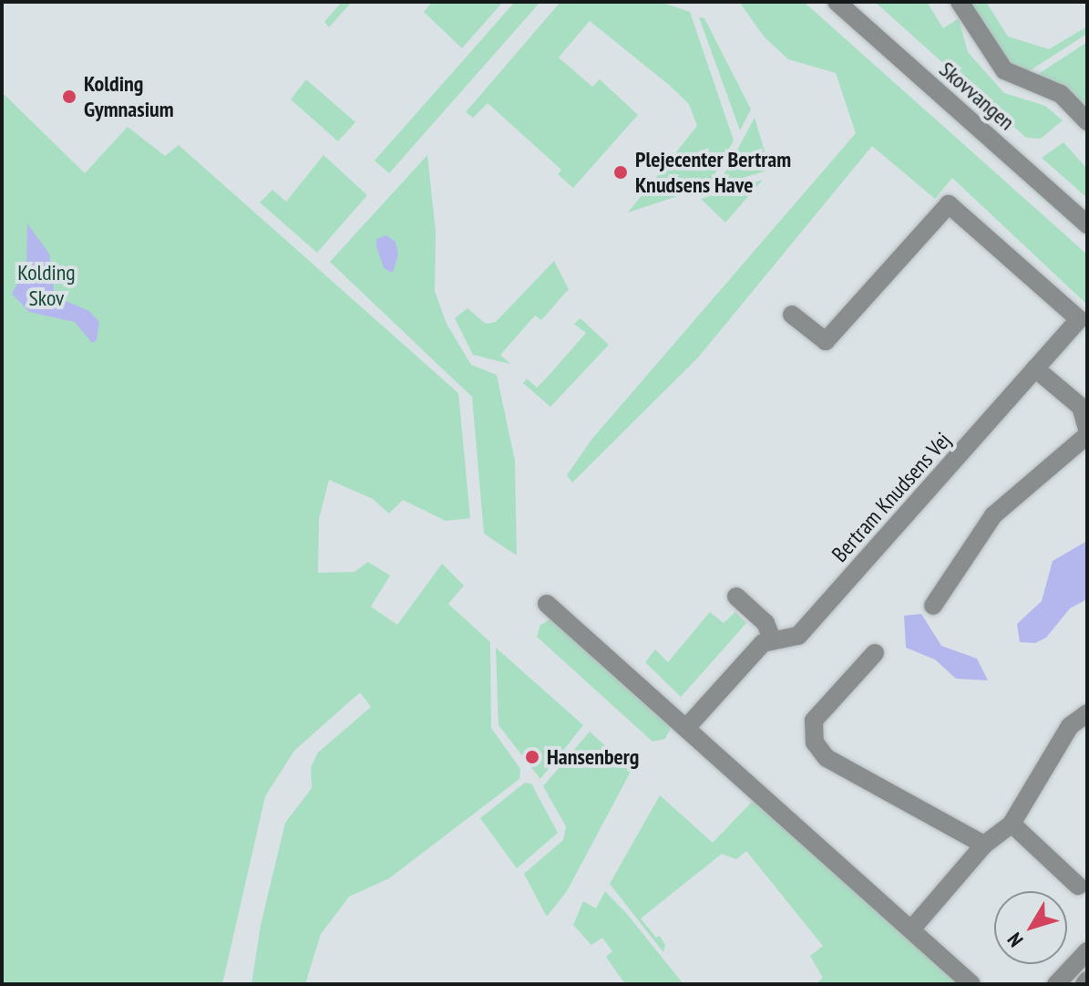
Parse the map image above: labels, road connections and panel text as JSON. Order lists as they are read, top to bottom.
{
  "streets": {
    "street": ["Skovvangen", "Bertram Knudsens Vej"]
  },
  "parks": ["Kolding Skov"],
  "places": ["Kolding Gymnasium", "Plejecenter Bertram Knudsens Have", "Hansenberg"],
  "north": "bottom left"
}
